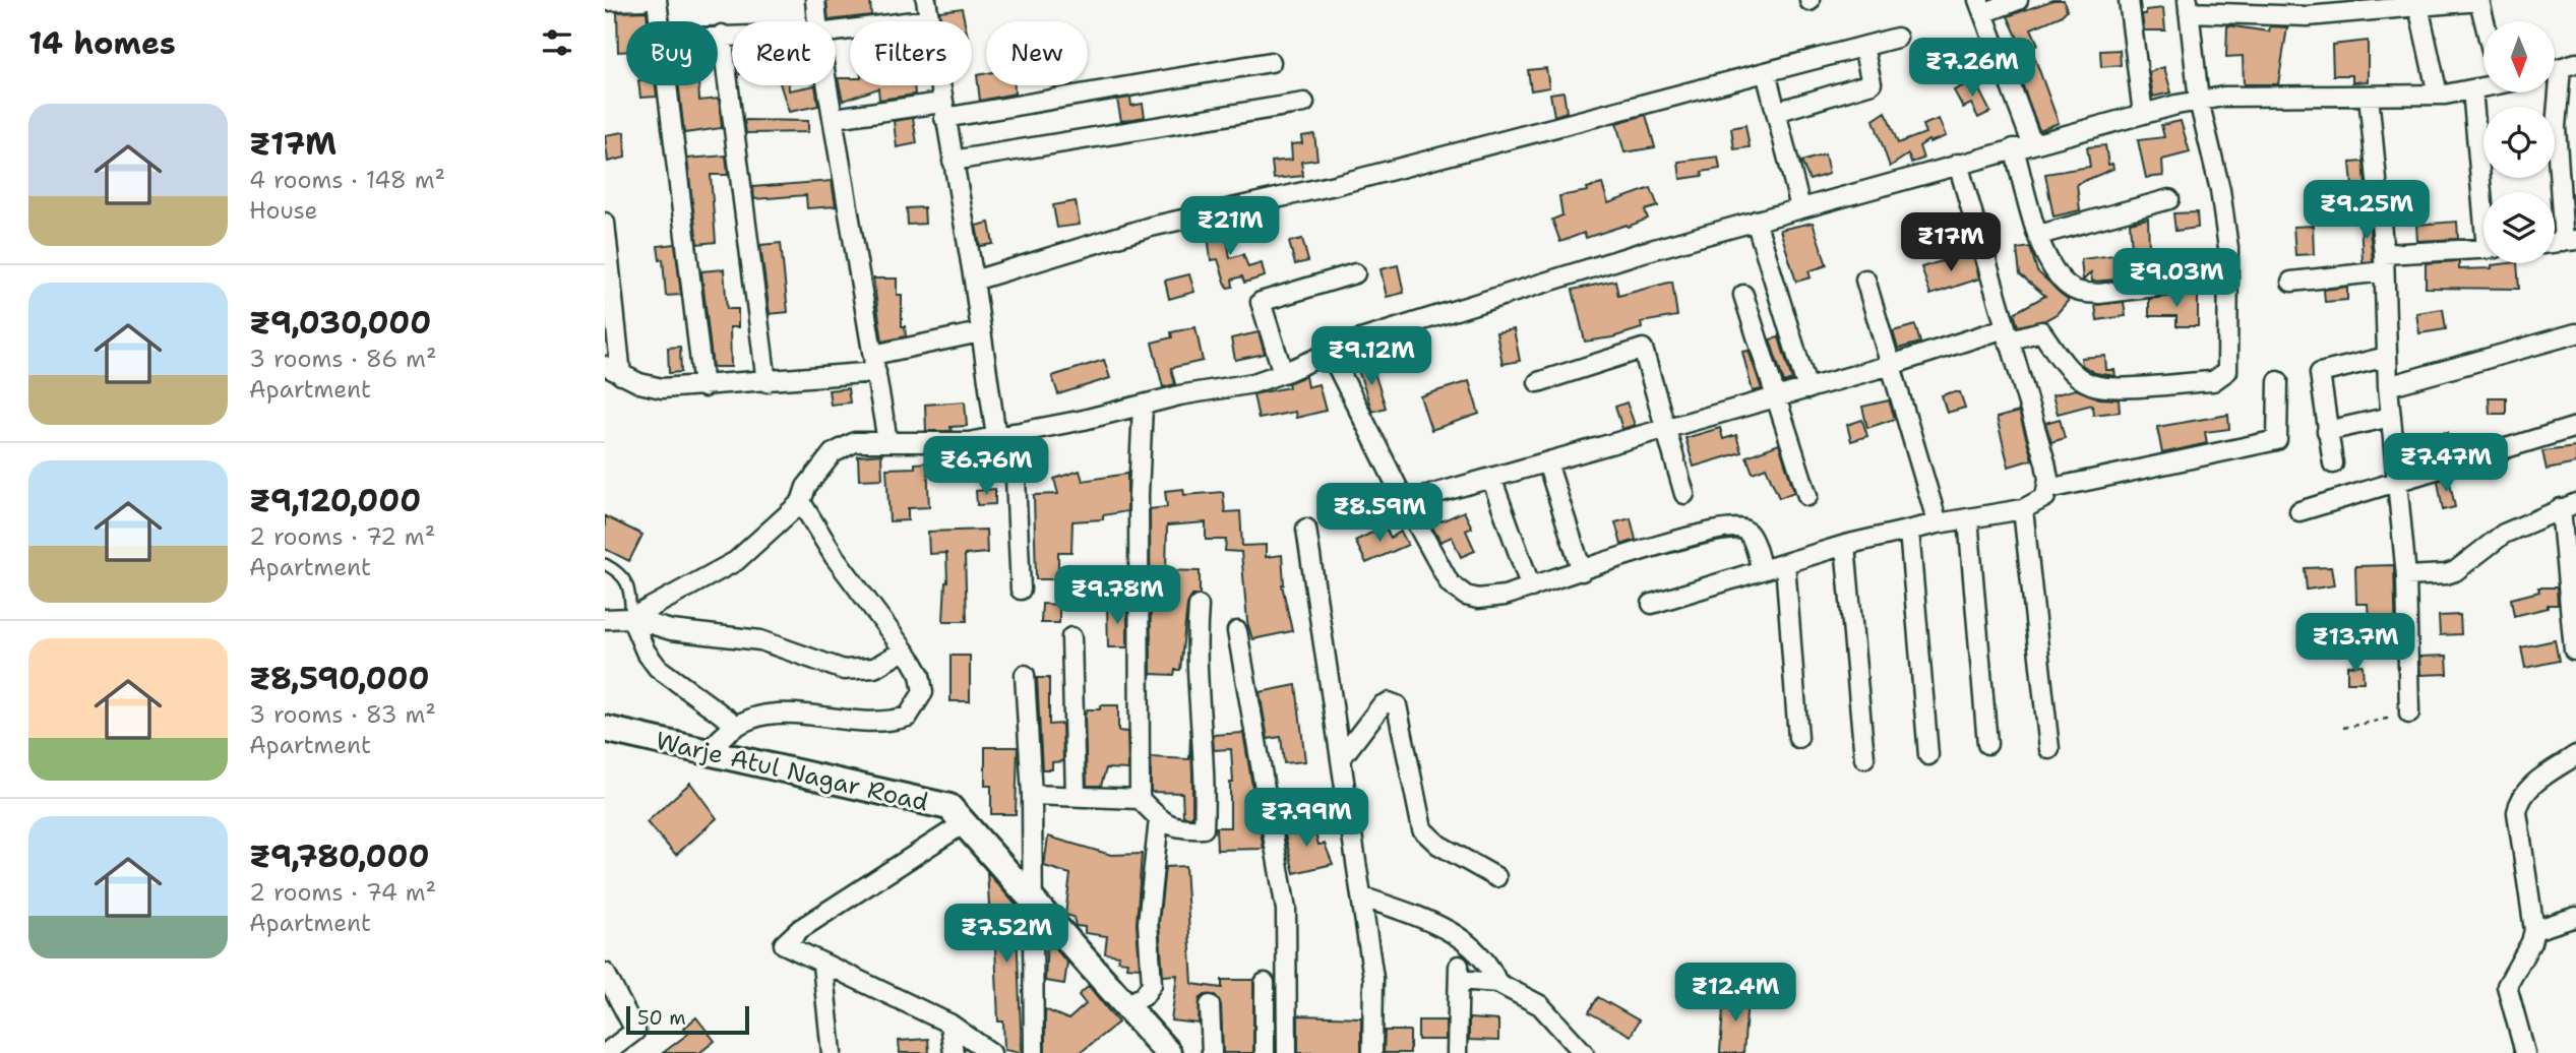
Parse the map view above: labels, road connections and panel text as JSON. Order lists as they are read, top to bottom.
{
  "streets": {
    "street": ["Warje Atul Nagar Road"]
  },
  "scale_bar": "50 m",
  "north": "bottom",
  "page": {
    "heading": "14 homes",
    "chip": [
      "Buy",
      "Rent",
      "Filters",
      "New"
    ],
    "price": [
      "₹7.26M",
      "₹9.25M",
      "₹21M",
      "₹17M",
      "₹9.03M",
      "₹9.12M",
      "₹7.47M",
      "₹6.76M",
      "₹8.59M",
      "₹9.78M",
      "₹13.7M",
      "₹7.99M",
      "₹7.52M",
      "₹12.4M"
    ],
    "list": [
      {
        "name": "₹17M",
        "note": "4 rooms · 148 m² · House"
      },
      {
        "name": "₹9,030,000",
        "note": "3 rooms · 86 m² · Apartment"
      },
      {
        "name": "₹9,120,000",
        "note": "2 rooms · 72 m² · Apartment"
      },
      {
        "name": "₹8,590,000",
        "note": "3 rooms · 83 m² · Apartment"
      },
      {
        "name": "₹9,780,000",
        "note": "2 rooms · 74 m² · Apartment"
      }
    ],
    "scale": "50 m"
  }
}
